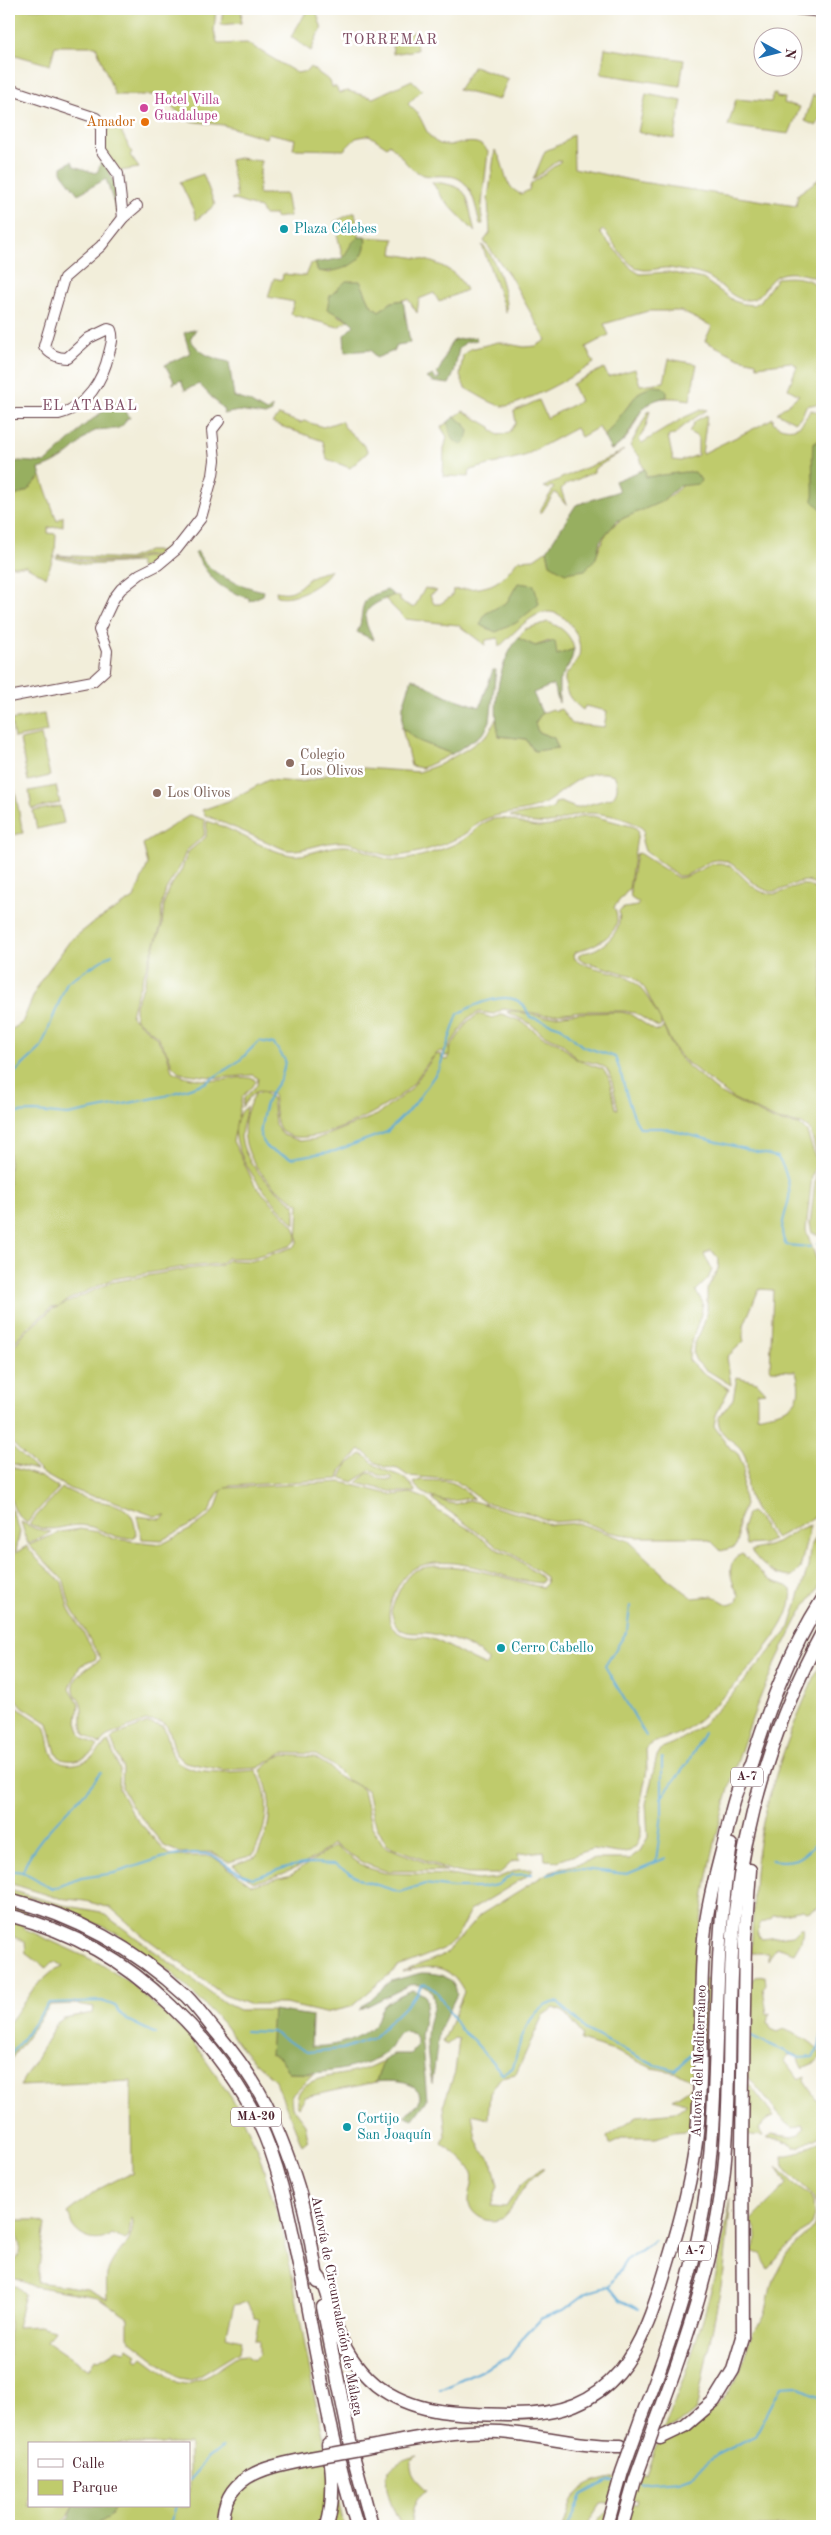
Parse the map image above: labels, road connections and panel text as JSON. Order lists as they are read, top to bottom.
{
  "streets": {
    "highway": [
      "A-7",
      "Autovía del Mediterráneo",
      "MA-20",
      "Autovía de Circunvalación de Málaga"
    ]
  },
  "districts": ["TORREMAR", "EL ATABAL"],
  "places": [
    "Hotel Villa Guadalupe",
    "Amador",
    "Plaza Célebes",
    "Colegio Los Olivos",
    "Los Olivos",
    "Cerro Cabello",
    "Cortijo San Joaquín"
  ],
  "legend": ["Calle", "Parque"],
  "north": "right"
}
